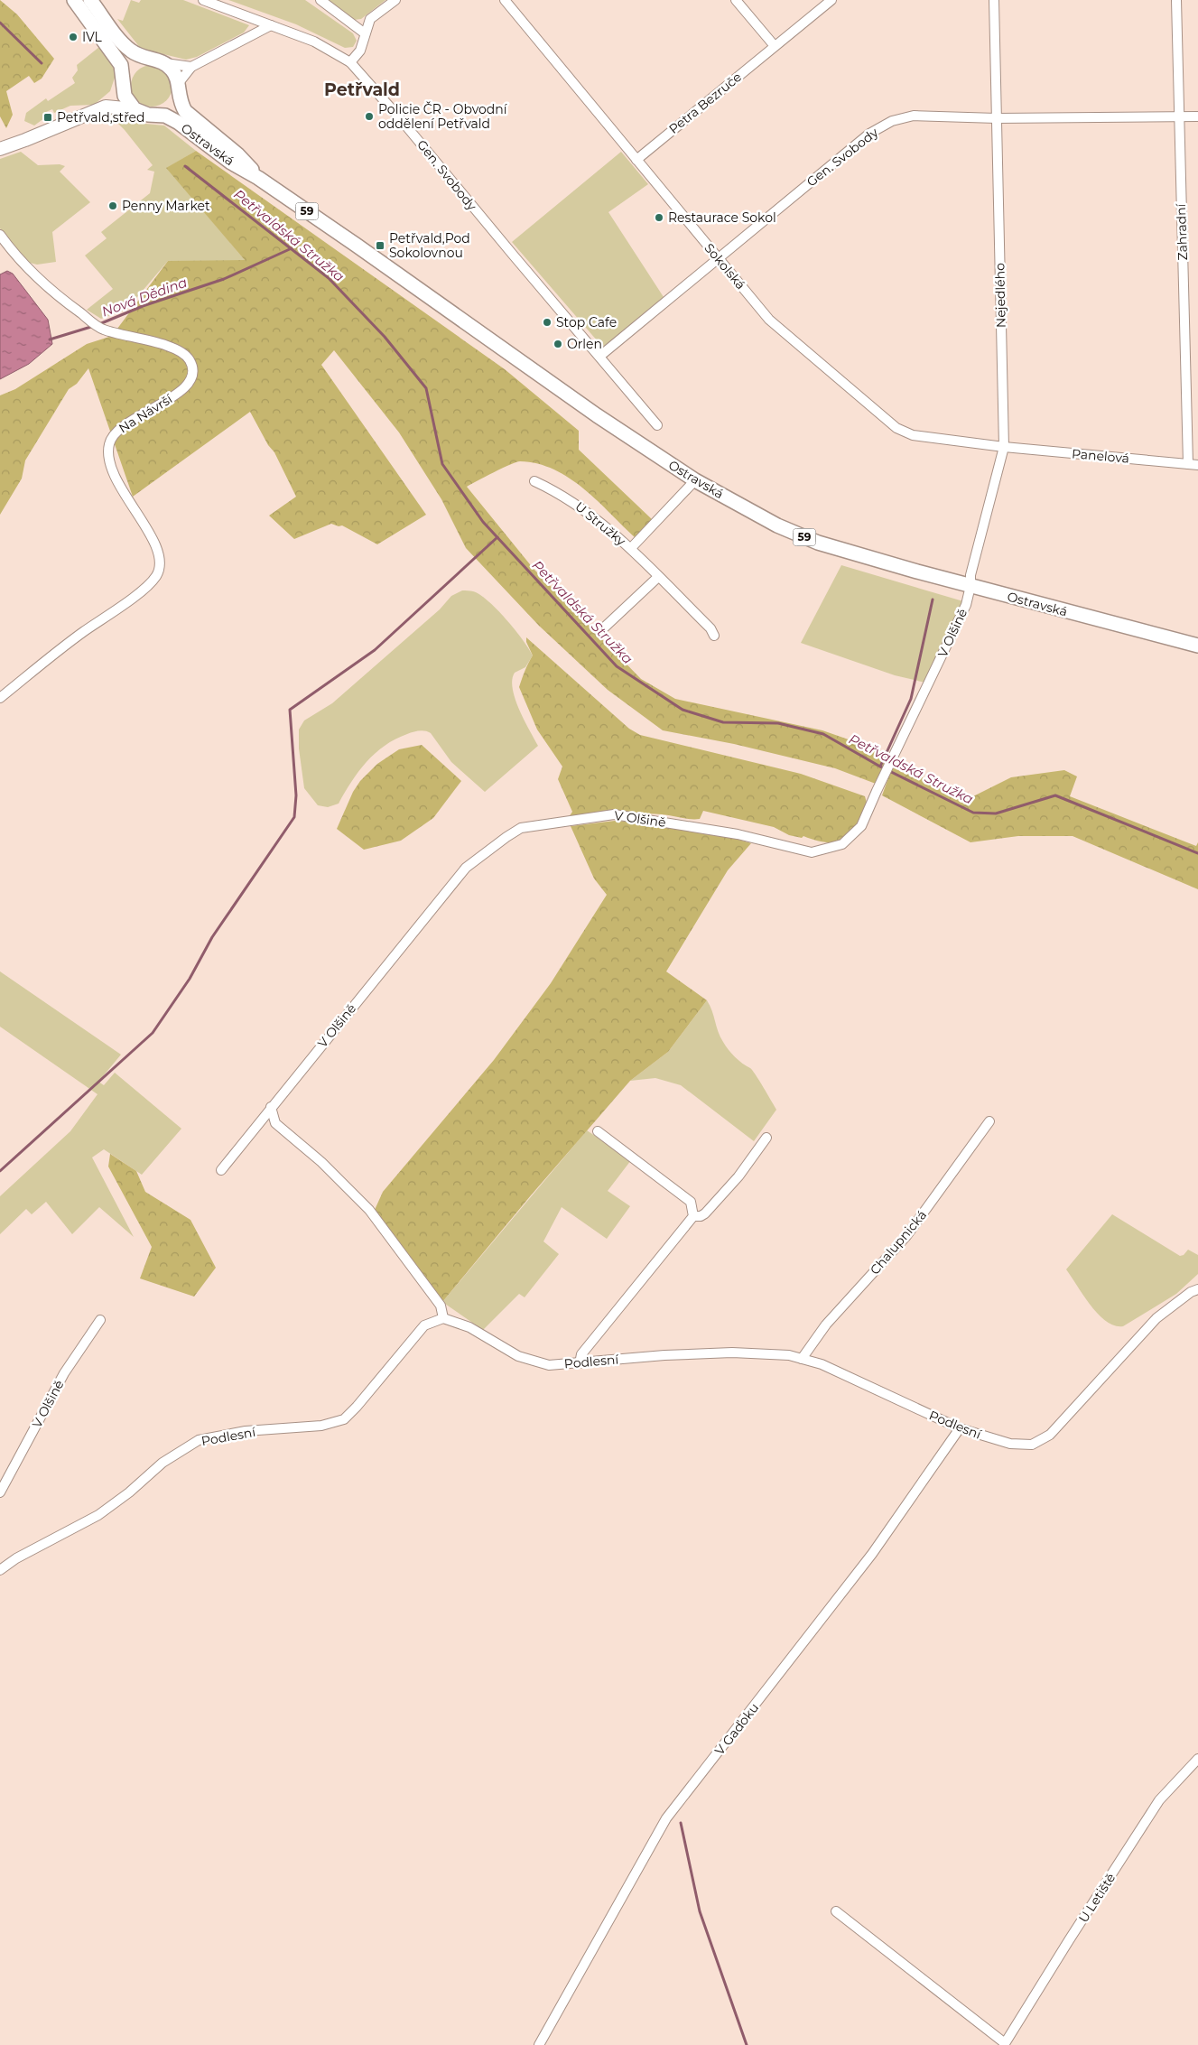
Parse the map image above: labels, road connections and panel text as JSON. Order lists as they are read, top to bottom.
{
  "streets": {
    "main road": ["Ostravská", "59"],
    "street": [
      "Petra Bezruče",
      "Gen. Svobody",
      "Zahradní",
      "Sokolská",
      "Nejedlého",
      "Na Návrší",
      "Panelová",
      "U Stružky",
      "V Olšině",
      "Chalupnická",
      "Podlesní",
      "V Gaďoku",
      "U Letiště"
    ]
  },
  "crossings": [
    ["Petra Bezruče", "Sokolská"],
    ["Ostravská", "Nejedlého"],
    ["Ostravská", "V Olšině"],
    ["Gen. Svobody", "Zahradní"],
    ["Gen. Svobody", "Sokolská"],
    ["Gen. Svobody", "Nejedlého"],
    ["Zahradní", "Panelová"],
    ["Sokolská", "Nejedlého"],
    ["Sokolská", "Panelová"],
    ["Nejedlého", "Panelová"],
    ["Nejedlého", "V Olšině"],
    ["Chalupnická", "Podlesní"],
    ["Podlesní", "V Gaďoku"]
  ],
  "districts": ["Petřvald"],
  "water": ["Petřvaldská Stružka", "Nová Dědina"],
  "places": {
    "other": [
      "IVL",
      "Policie ČR - Obvodní oddělení Petřvald",
      "Penny Market",
      "Restaurace Sokol",
      "Stop Cafe",
      "Orlen"
    ],
    "transit": ["Petřvald,střed", "Petřvald,Pod Sokolovnou"]
  }
}
